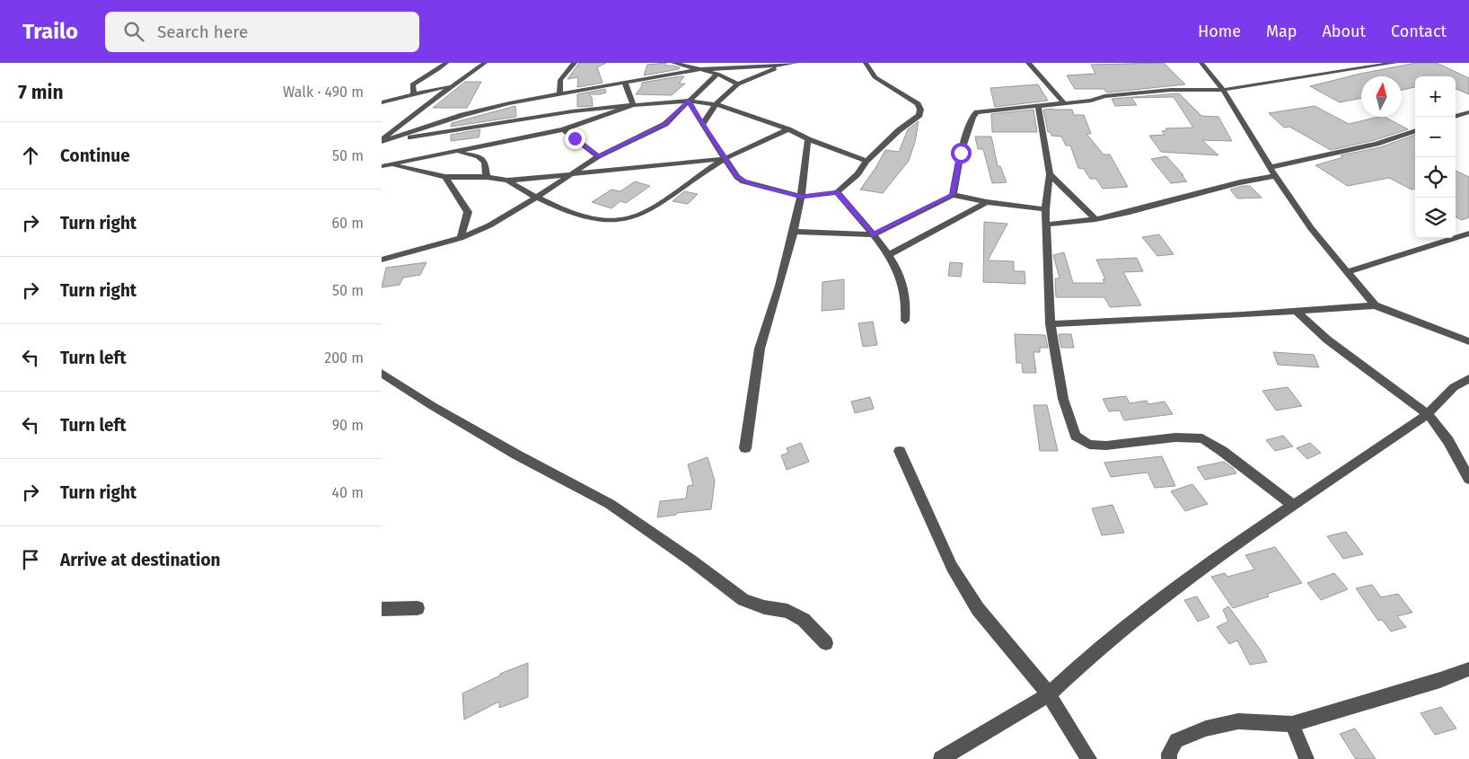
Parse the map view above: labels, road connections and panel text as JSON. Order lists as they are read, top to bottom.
{
  "north": "top",
  "page": {
    "header": "Trailo",
    "search": "Search here",
    "nav": [
      "Home",
      "Map",
      "About",
      "Contact"
    ],
    "heading": ["7 min", "Walk · 490 m"],
    "map_buttons": ["+", "−"],
    "list": [
      ["Continue", "50 m"],
      ["Turn right", "60 m"],
      ["Turn right", "50 m"],
      ["Turn left", "200 m"],
      ["Turn left", "90 m"],
      ["Turn right", "40 m"],
      "Arrive at destination"
    ]
  }
}
